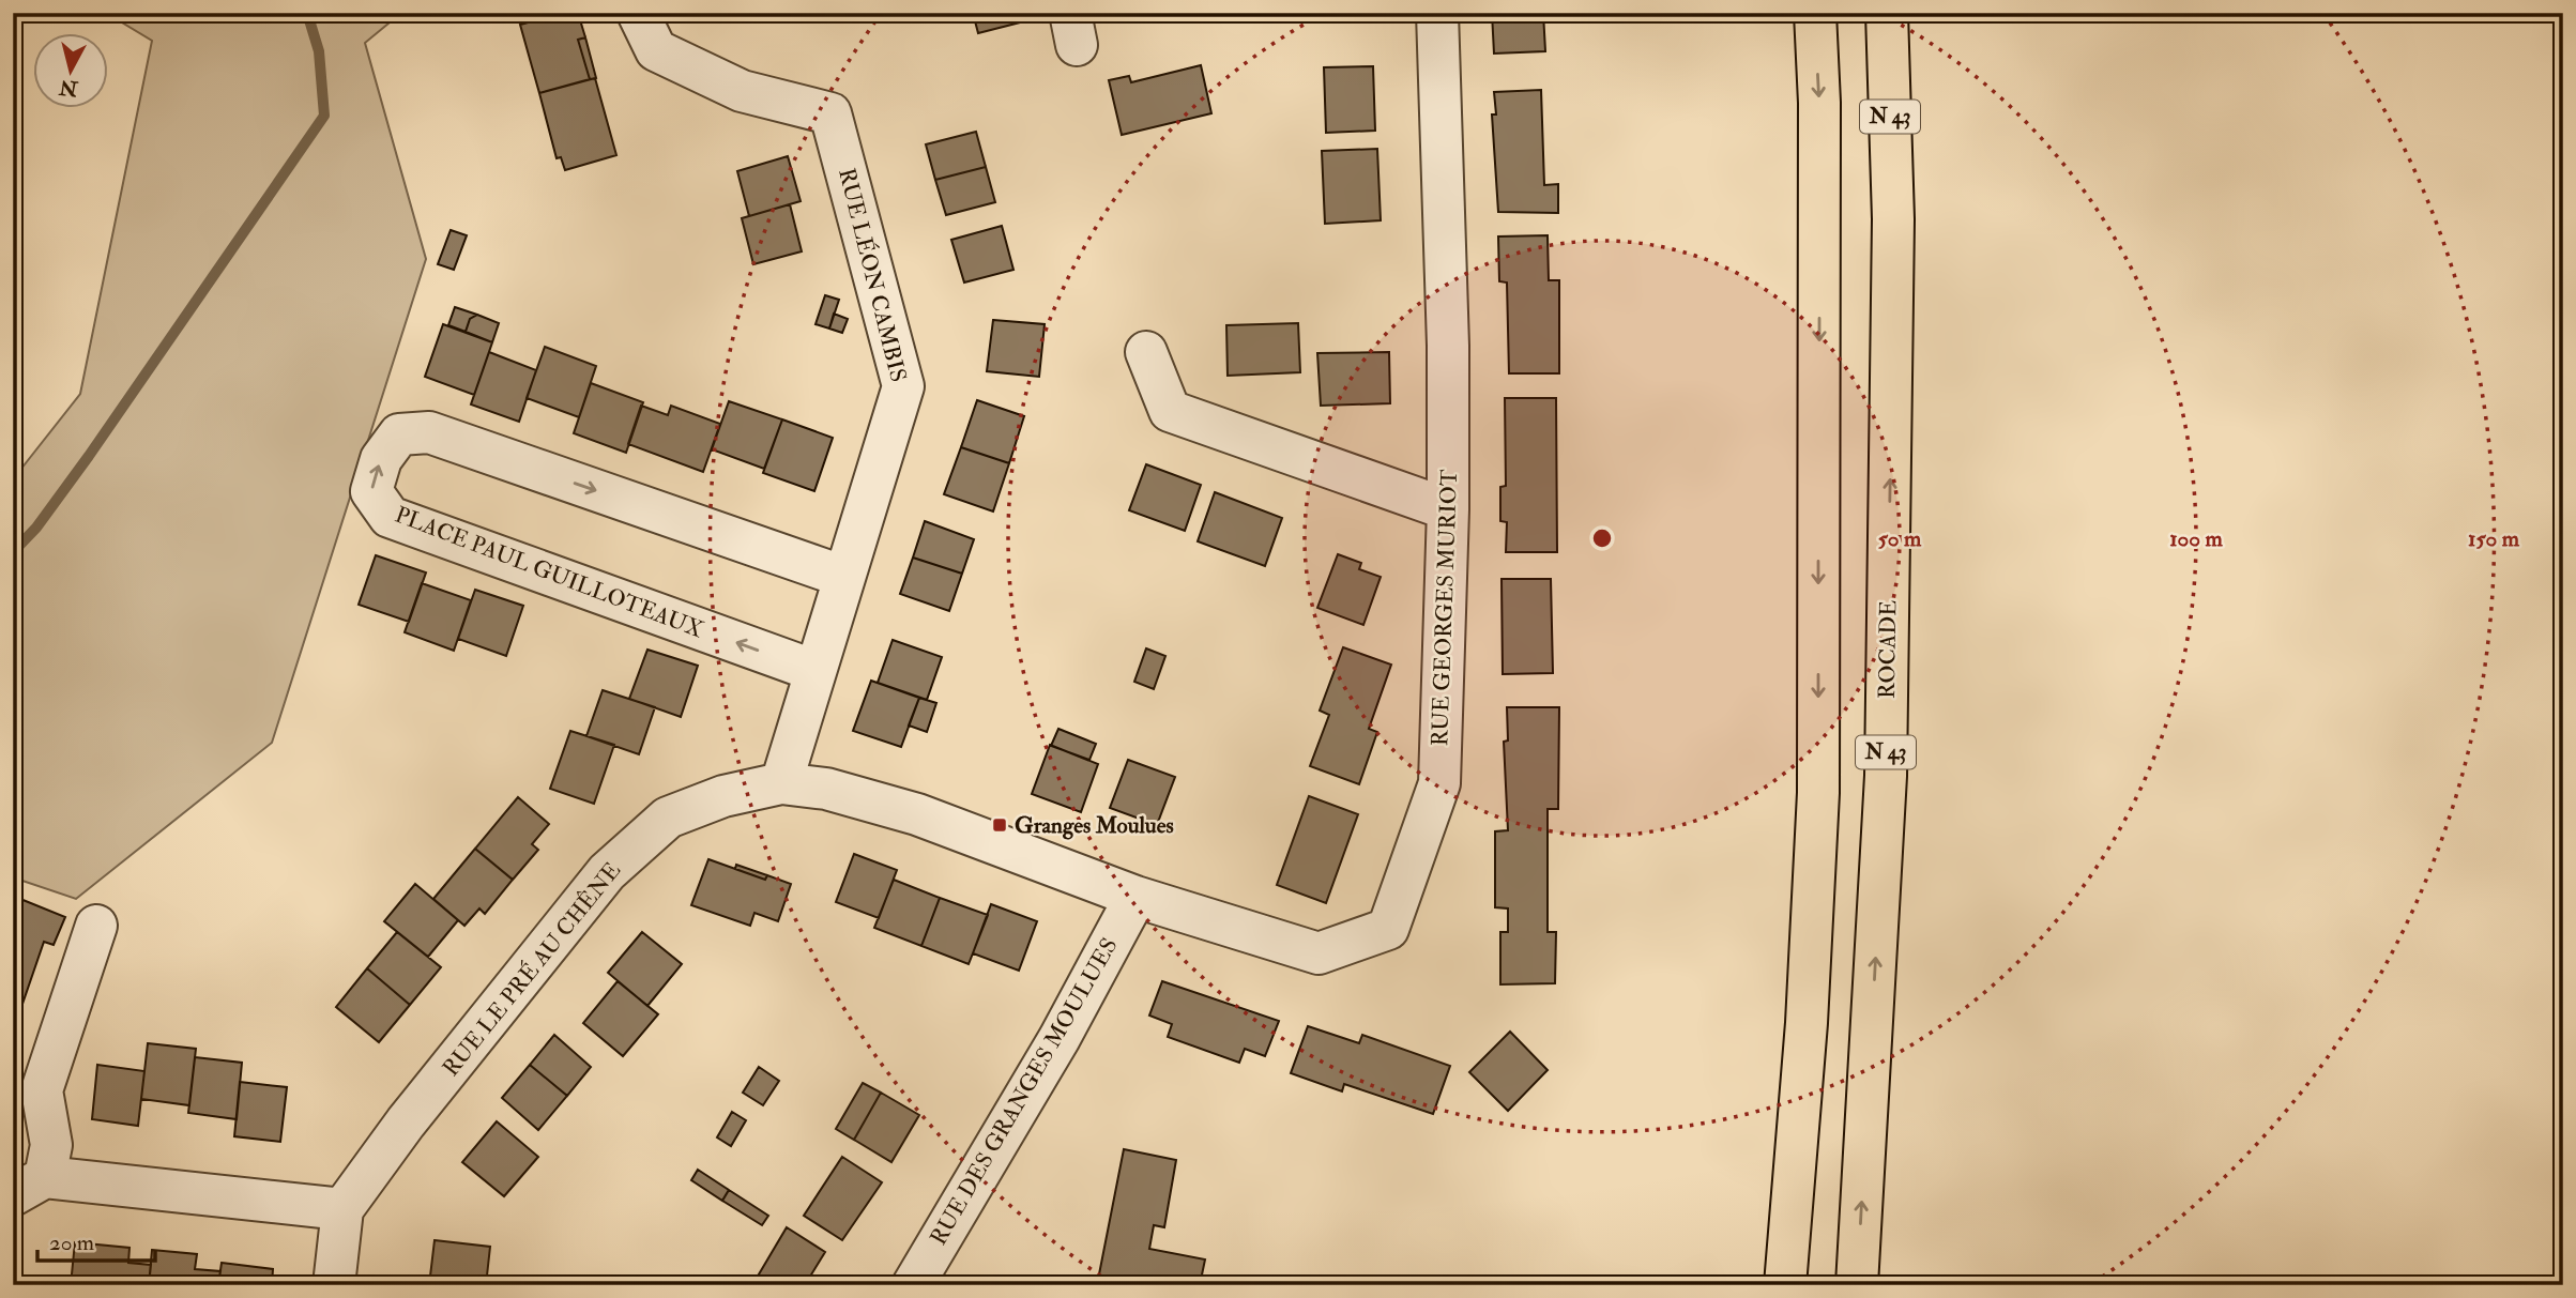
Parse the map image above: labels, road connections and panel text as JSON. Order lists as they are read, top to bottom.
{
  "streets": {
    "highway": ["N 43", "ROCADE"],
    "street": [
      "RUE LÉON CAMBIS",
      "PLACE PAUL GUILLOTEAUX",
      "RUE GEORGES MURIOT",
      "RUE LE PRÉ AU CHÊNE",
      "RUE DES GRANGES MOULUES"
    ]
  },
  "crossings": [
    ["RUE LÉON CAMBIS", "PLACE PAUL GUILLOTEAUX"],
    ["RUE LÉON CAMBIS", "RUE LE PRÉ AU CHÊNE"],
    ["RUE GEORGES MURIOT", "RUE LE PRÉ AU CHÊNE"],
    ["RUE GEORGES MURIOT", "RUE DES GRANGES MOULUES"],
    ["RUE LE PRÉ AU CHÊNE", "RUE DES GRANGES MOULUES"]
  ],
  "places": {
    "transit": ["Granges Moulues"]
  },
  "scale_bar": "20 m",
  "north": "bottom",
  "rings": ["50 m", "100 m", "150 m"]
}
